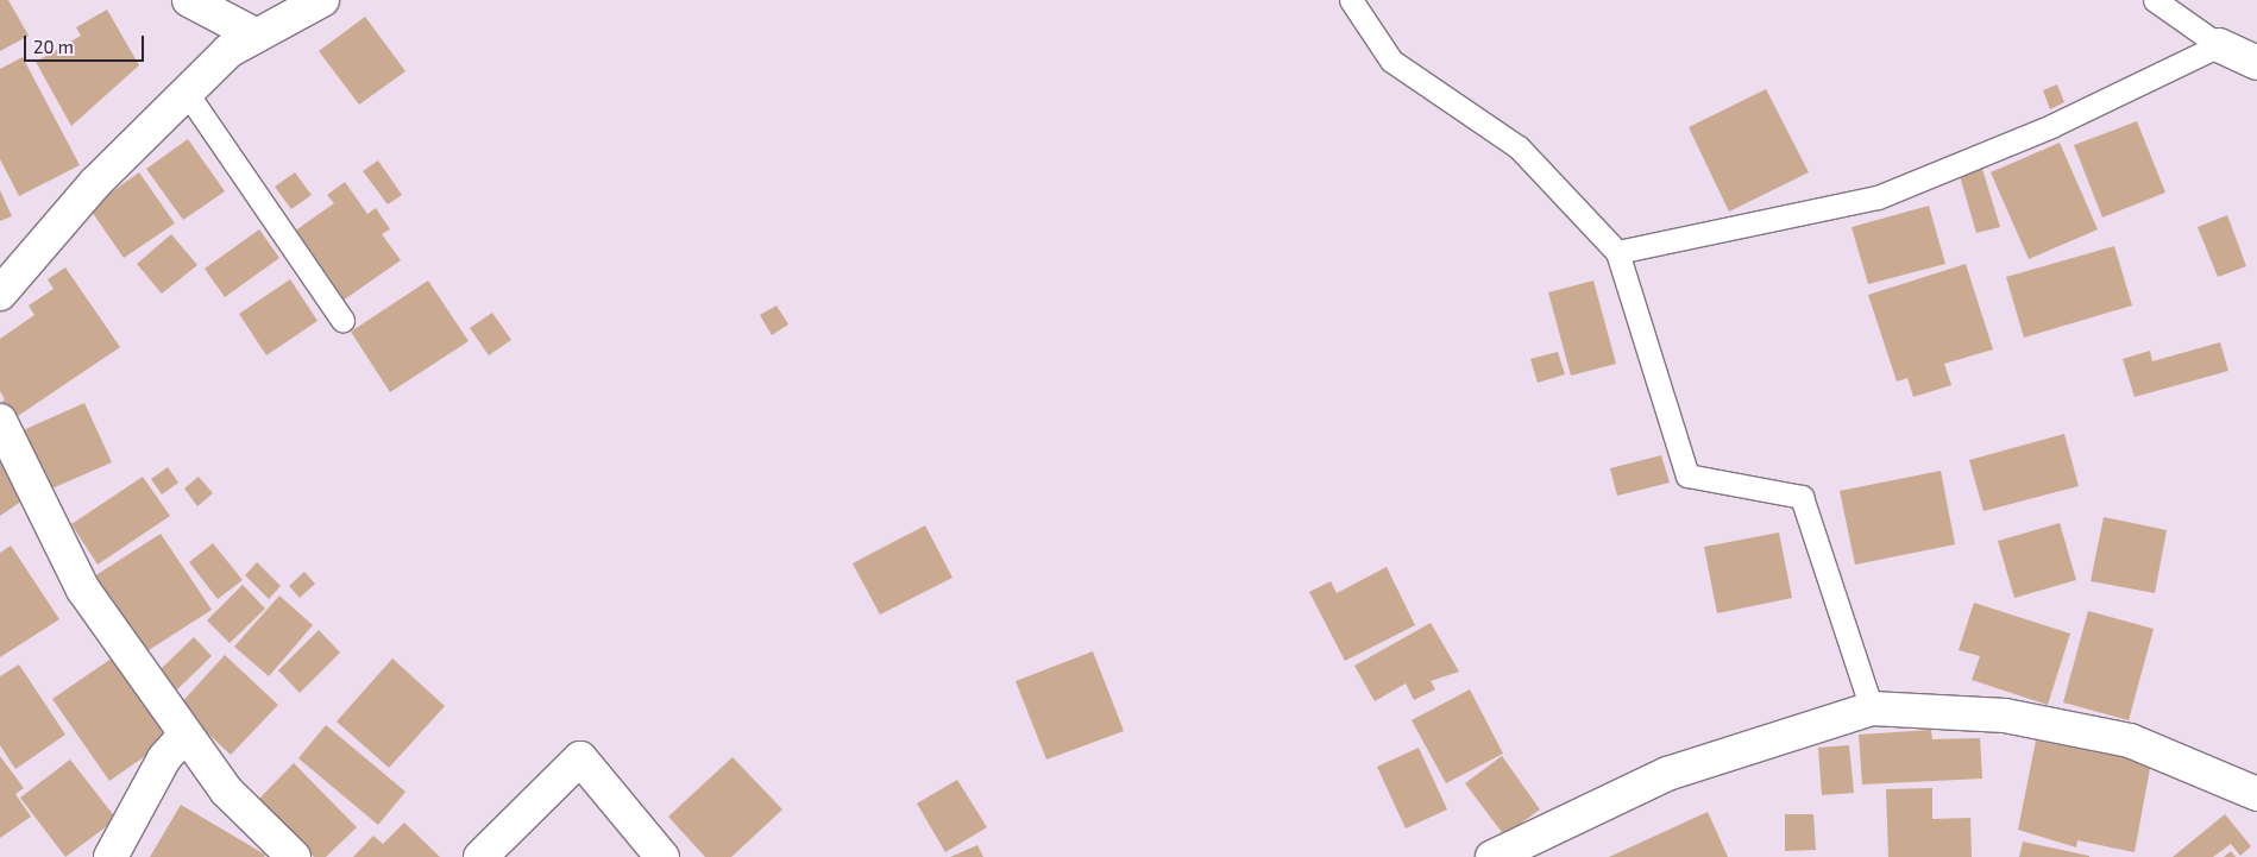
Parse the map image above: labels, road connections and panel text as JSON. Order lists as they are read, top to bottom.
{
  "scale_bar": "20 m"
}
